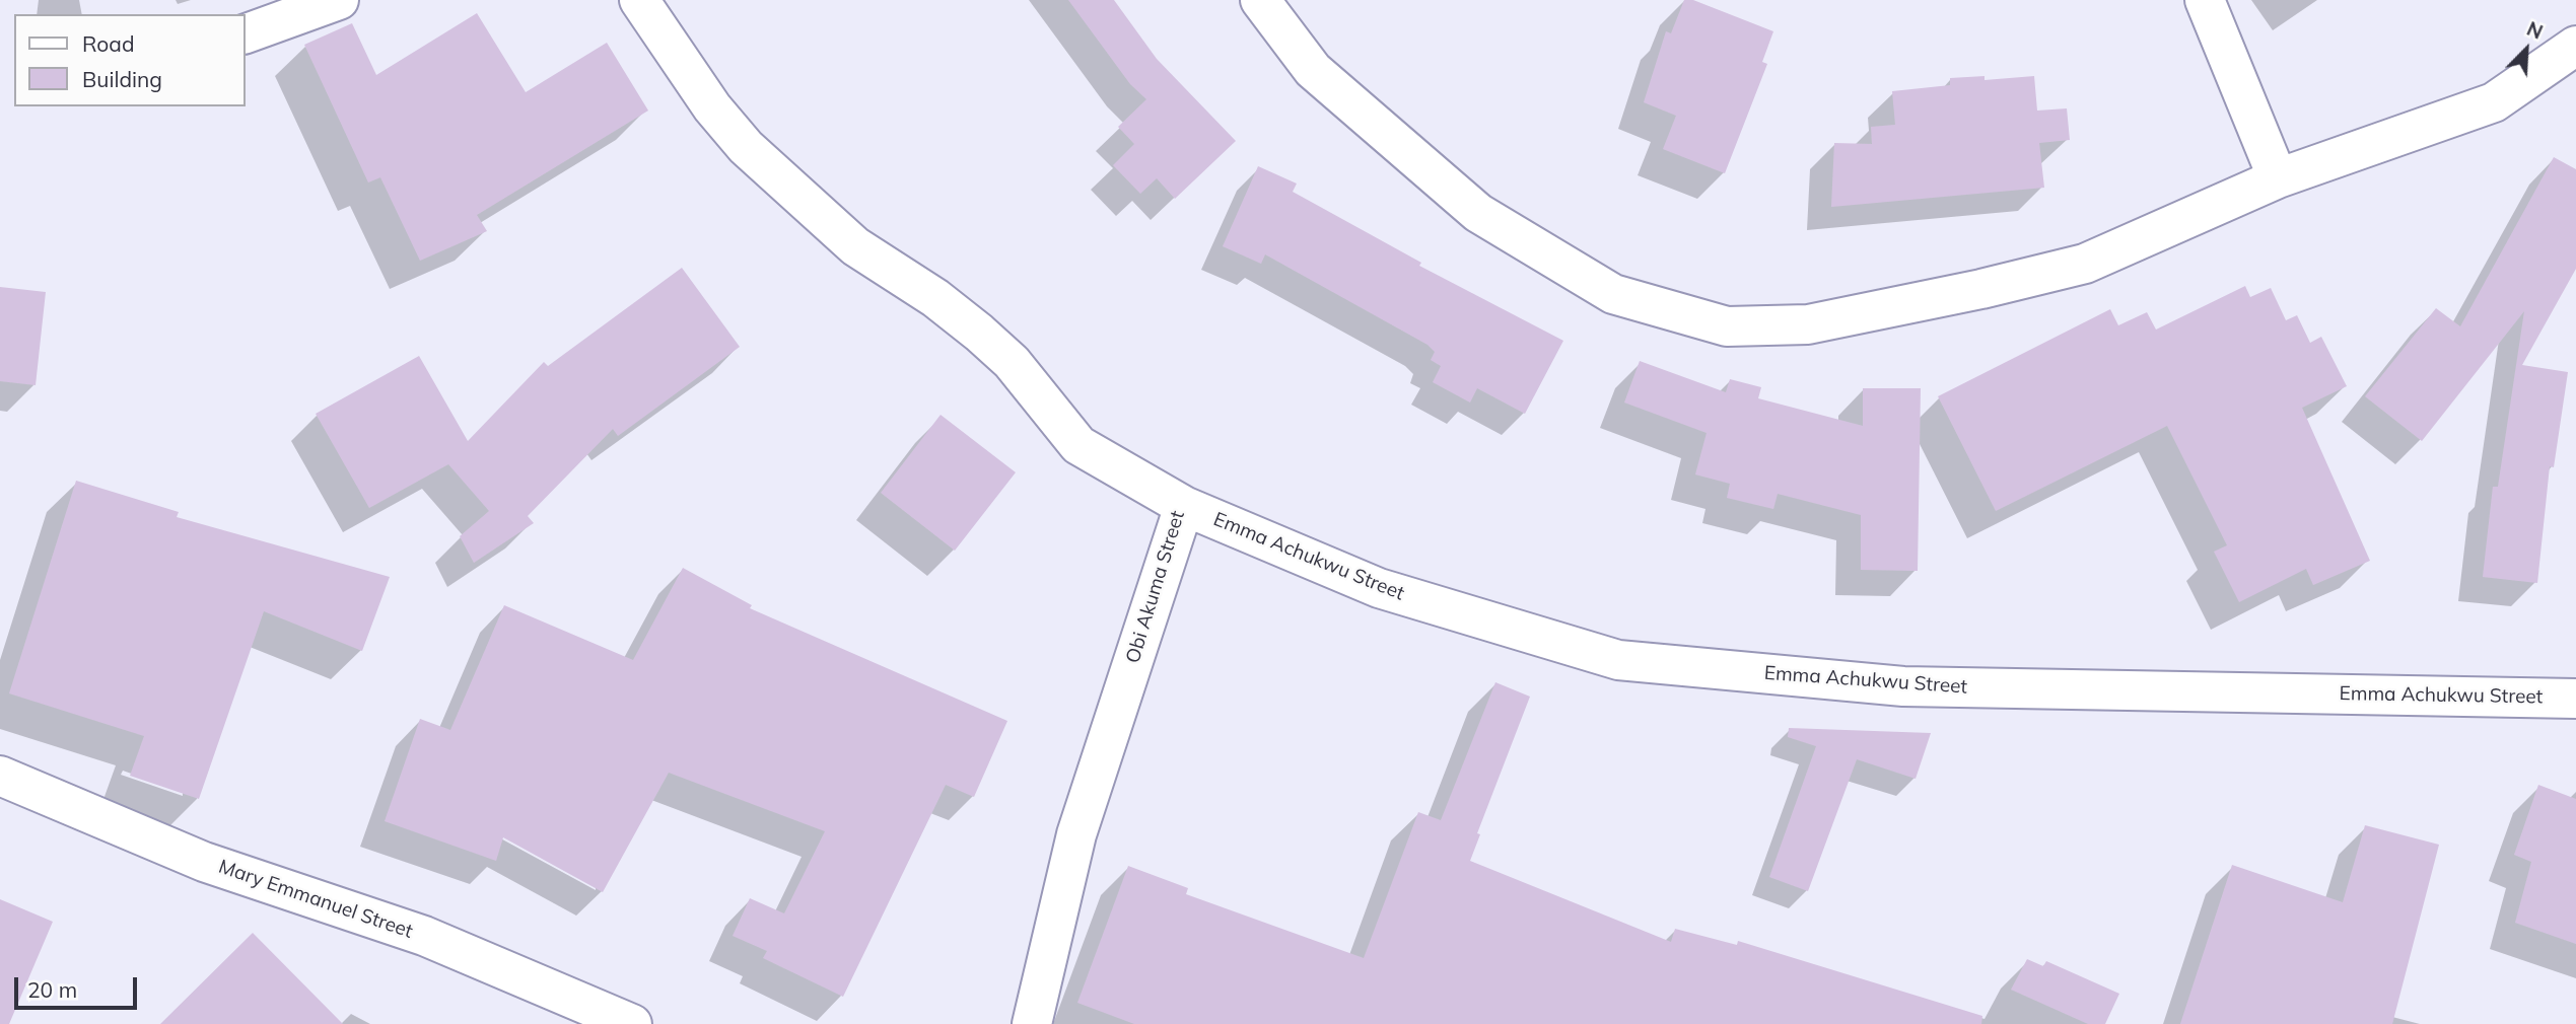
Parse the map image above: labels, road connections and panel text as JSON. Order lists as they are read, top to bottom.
{
  "streets": {
    "street": ["Emma Achukwu Street", "Obi Akuma Street", "Mary Emmanuel Street"]
  },
  "crossings": [
    ["Emma Achukwu Street", "Obi Akuma Street"]
  ],
  "legend": ["Road", "Building"],
  "scale_bar": "20 m",
  "north": "top right"
}
